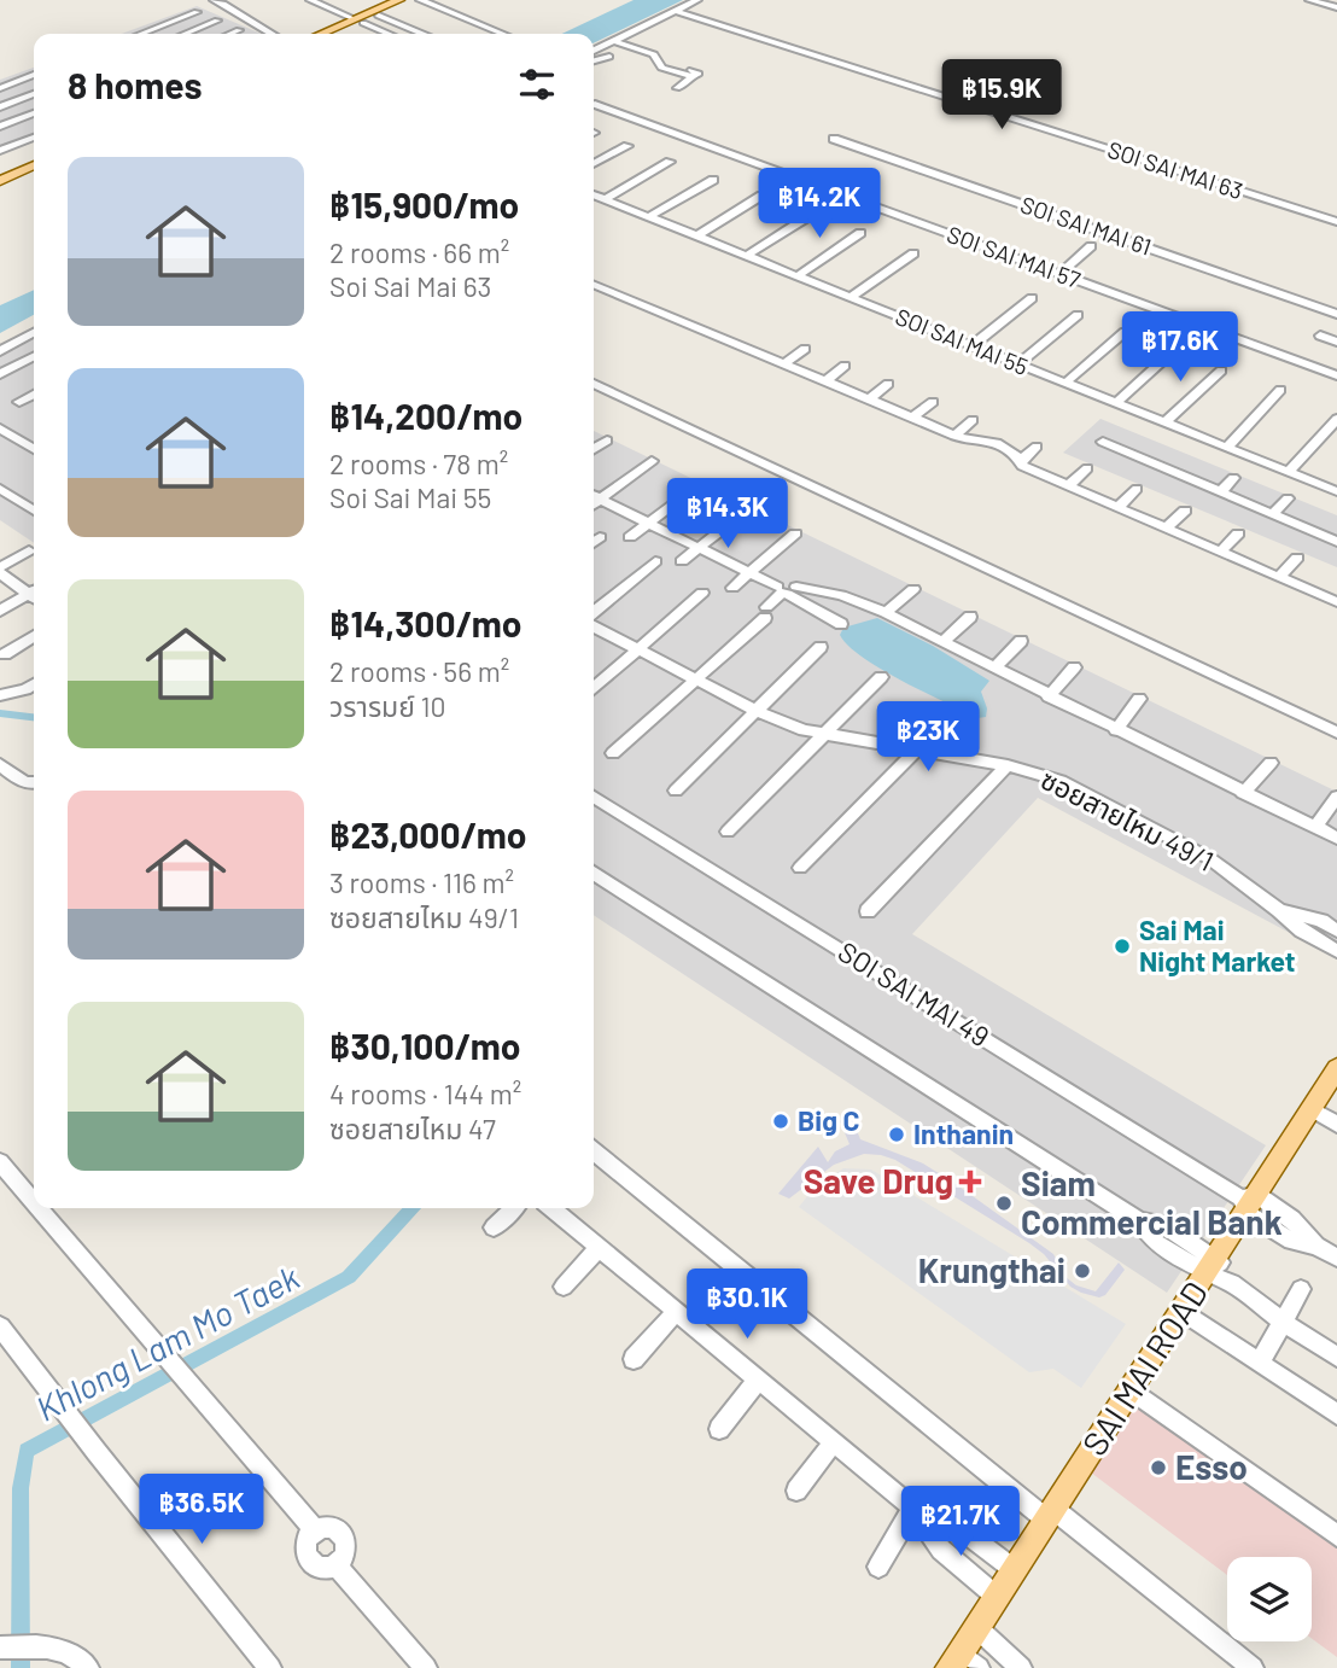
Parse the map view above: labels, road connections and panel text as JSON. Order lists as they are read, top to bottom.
{
  "streets": {
    "main road": ["SAI MAI ROAD"],
    "street": [
      "SOI SAI MAI 63",
      "SOI SAI MAI 61",
      "SOI SAI MAI 57",
      "SOI SAI MAI 55",
      "ซอยสายไหม 49/1",
      "SOI SAI MAI 49"
    ]
  },
  "crossings": [
    ["SOI SAI MAI 49", "SAI MAI ROAD"]
  ],
  "water": ["Khlong Lam Mo Taek"],
  "places": {
    "other": [
      "Sai Mai Night Market",
      "Big C",
      "Inthanin",
      "Siam Commercial Bank",
      "Krungthai",
      "Esso"
    ],
    "health": ["Save Drug"]
  },
  "page": {
    "heading": "8 homes",
    "price": [
      "฿15.9K",
      "฿14.2K",
      "฿17.6K",
      "฿14.3K",
      "฿23K",
      "฿30.1K",
      "฿36.5K",
      "฿21.7K"
    ],
    "list": [
      {
        "name": "฿15,900/mo",
        "note": "2 rooms · 66 m² · Soi Sai Mai 63"
      },
      {
        "name": "฿14,200/mo",
        "note": "2 rooms · 78 m² · Soi Sai Mai 55"
      },
      {
        "name": "฿14,300/mo",
        "note": "2 rooms · 56 m² · วรารมย์ 10"
      },
      {
        "name": "฿23,000/mo",
        "note": "3 rooms · 116 m² · ซอยสายไหม 49/1"
      },
      {
        "name": "฿30,100/mo",
        "note": "4 rooms · 144 m² · ซอยสายไหม 47"
      }
    ]
  }
}
